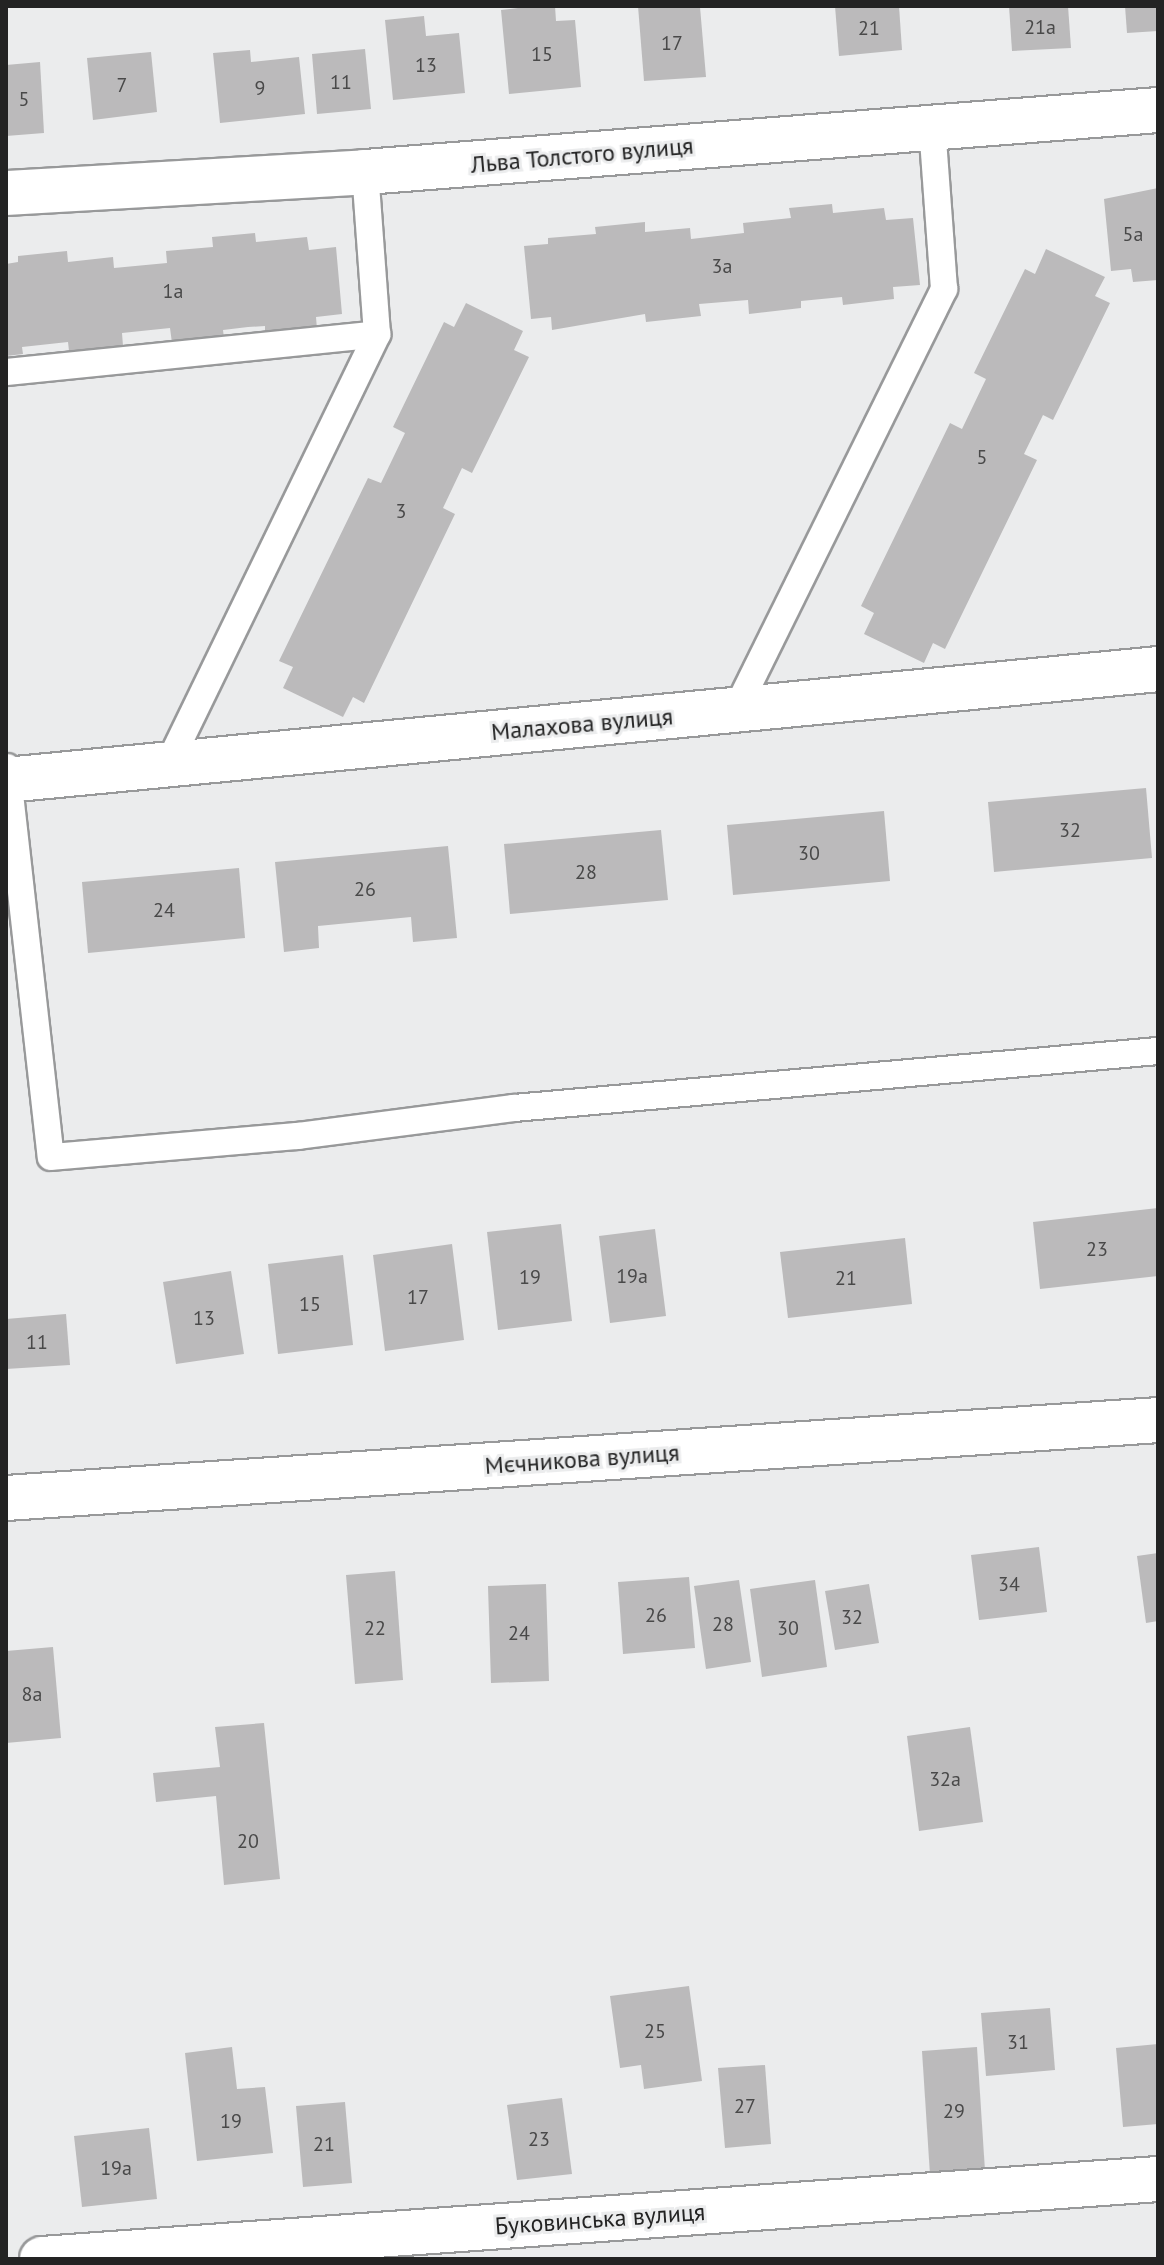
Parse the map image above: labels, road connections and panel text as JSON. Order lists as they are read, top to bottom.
{
  "streets": {
    "street": [
      "Льва Толстого вулиця",
      "Малахова вулиця",
      "Мєчникова вулиця",
      "Буковинська вулиця"
    ]
  },
  "house_numbers": [
    "21а",
    "21",
    "17",
    "15",
    "13",
    "11",
    "7",
    "9",
    "5",
    "5а",
    "3а",
    "1а",
    "5",
    "3",
    "32",
    "30",
    "28",
    "26",
    "24",
    "23",
    "19а",
    "19",
    "21",
    "17",
    "15",
    "13",
    "11",
    "34",
    "26",
    "32",
    "28",
    "22",
    "30",
    "24",
    "8а",
    "32а",
    "20",
    "25",
    "31",
    "27",
    "29",
    "19",
    "23",
    "21",
    "19а"
  ]
}
